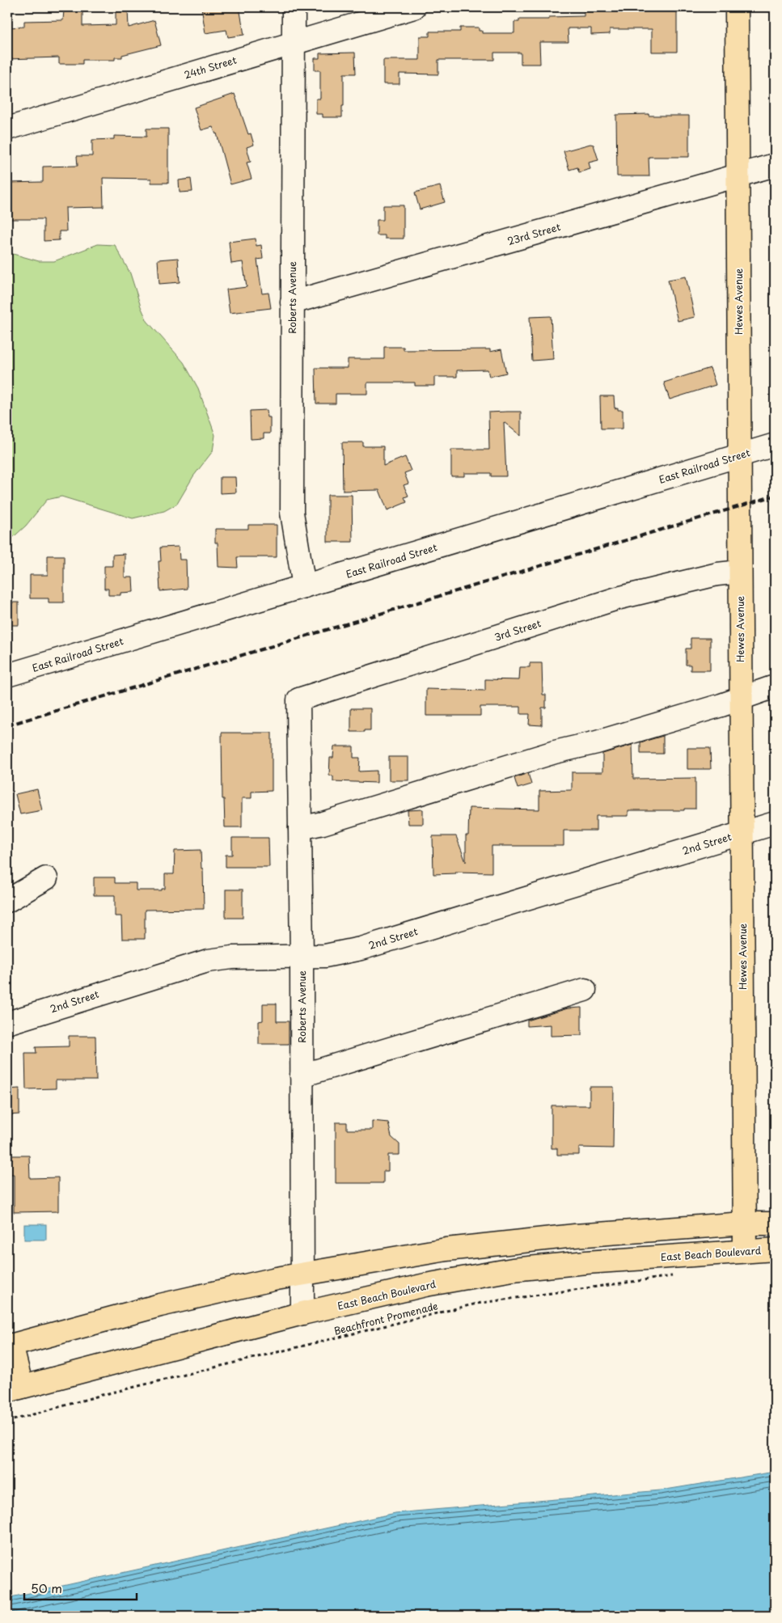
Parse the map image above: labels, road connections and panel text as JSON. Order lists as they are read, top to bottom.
{
  "streets": {
    "main road": ["Hewes Avenue", "East Beach Boulevard"],
    "street": [
      "24th Street",
      "23rd Street",
      "Roberts Avenue",
      "East Railroad Street",
      "3rd Street",
      "2nd Street"
    ],
    "path": ["Beachfront Promenade"]
  },
  "crossings": [
    ["24th Street", "Roberts Avenue"],
    ["23rd Street", "Roberts Avenue"],
    ["23rd Street", "Hewes Avenue"],
    ["Roberts Avenue", "East Railroad Street"],
    ["Roberts Avenue", "3rd Street"],
    ["Roberts Avenue", "2nd Street"],
    ["Roberts Avenue", "East Beach Boulevard"],
    ["Hewes Avenue", "East Railroad Street"],
    ["Hewes Avenue", "3rd Street"],
    ["Hewes Avenue", "2nd Street"],
    ["Hewes Avenue", "East Beach Boulevard"]
  ],
  "scale_bar": "50 m"
}
